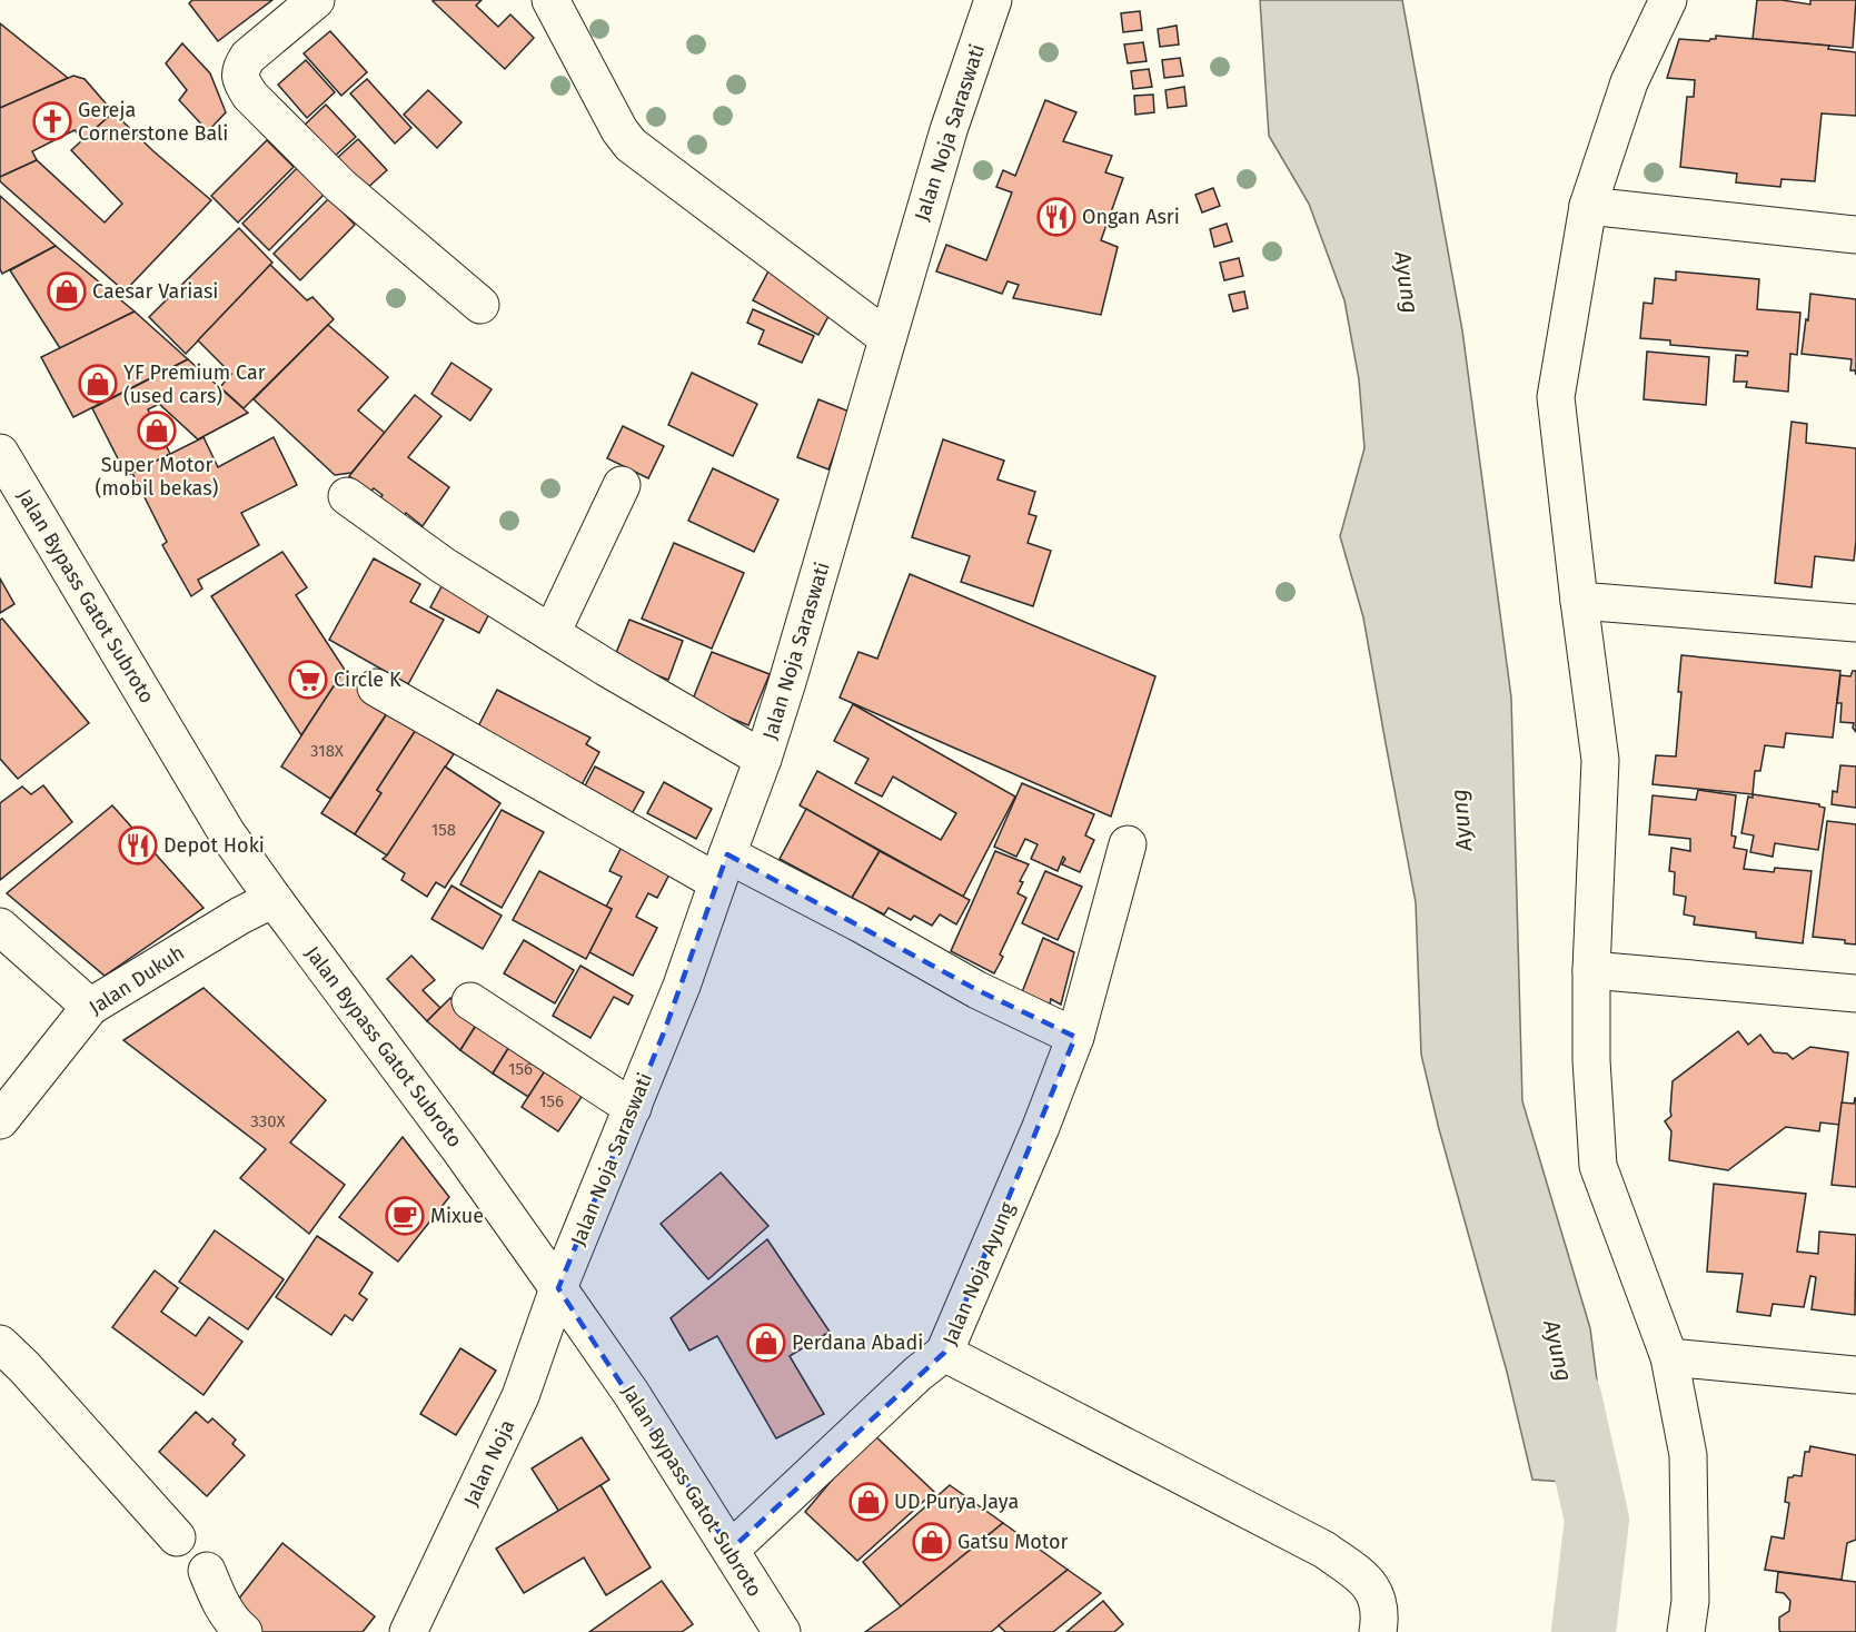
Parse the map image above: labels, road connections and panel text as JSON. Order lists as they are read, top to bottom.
{
  "streets": {
    "main road": [
      "Jalan Noja Saraswati",
      "Jalan Bypass Gatot Subroto",
      "Jalan Dukuh",
      "Jalan Noja Ayung",
      "Jalan Noja"
    ]
  },
  "crossings": [
    ["Jalan Noja Saraswati", "Jalan Bypass Gatot Subroto"],
    ["Jalan Noja Saraswati", "Jalan Noja"],
    ["Jalan Bypass Gatot Subroto", "Jalan Dukuh"],
    ["Jalan Bypass Gatot Subroto", "Jalan Noja Ayung"],
    ["Jalan Bypass Gatot Subroto", "Jalan Noja"]
  ],
  "water": ["Ayung"],
  "places": {
    "church": ["Gereja Cornerstone Bali"],
    "restaurant": ["Ongan Asri", "Depot Hoki"],
    "shop": [
      "Caesar Variasi",
      "YF Premium Car (used cars)",
      "Super Motor (mobil bekas)",
      "Perdana Abadi",
      "UD Purya Jaya",
      "Gatsu Motor"
    ],
    "supermarket": ["Circle K"],
    "cafe": ["Mixue"]
  },
  "house_numbers": [
    "318X",
    "158",
    "156",
    "156",
    "330X"
  ]
}
